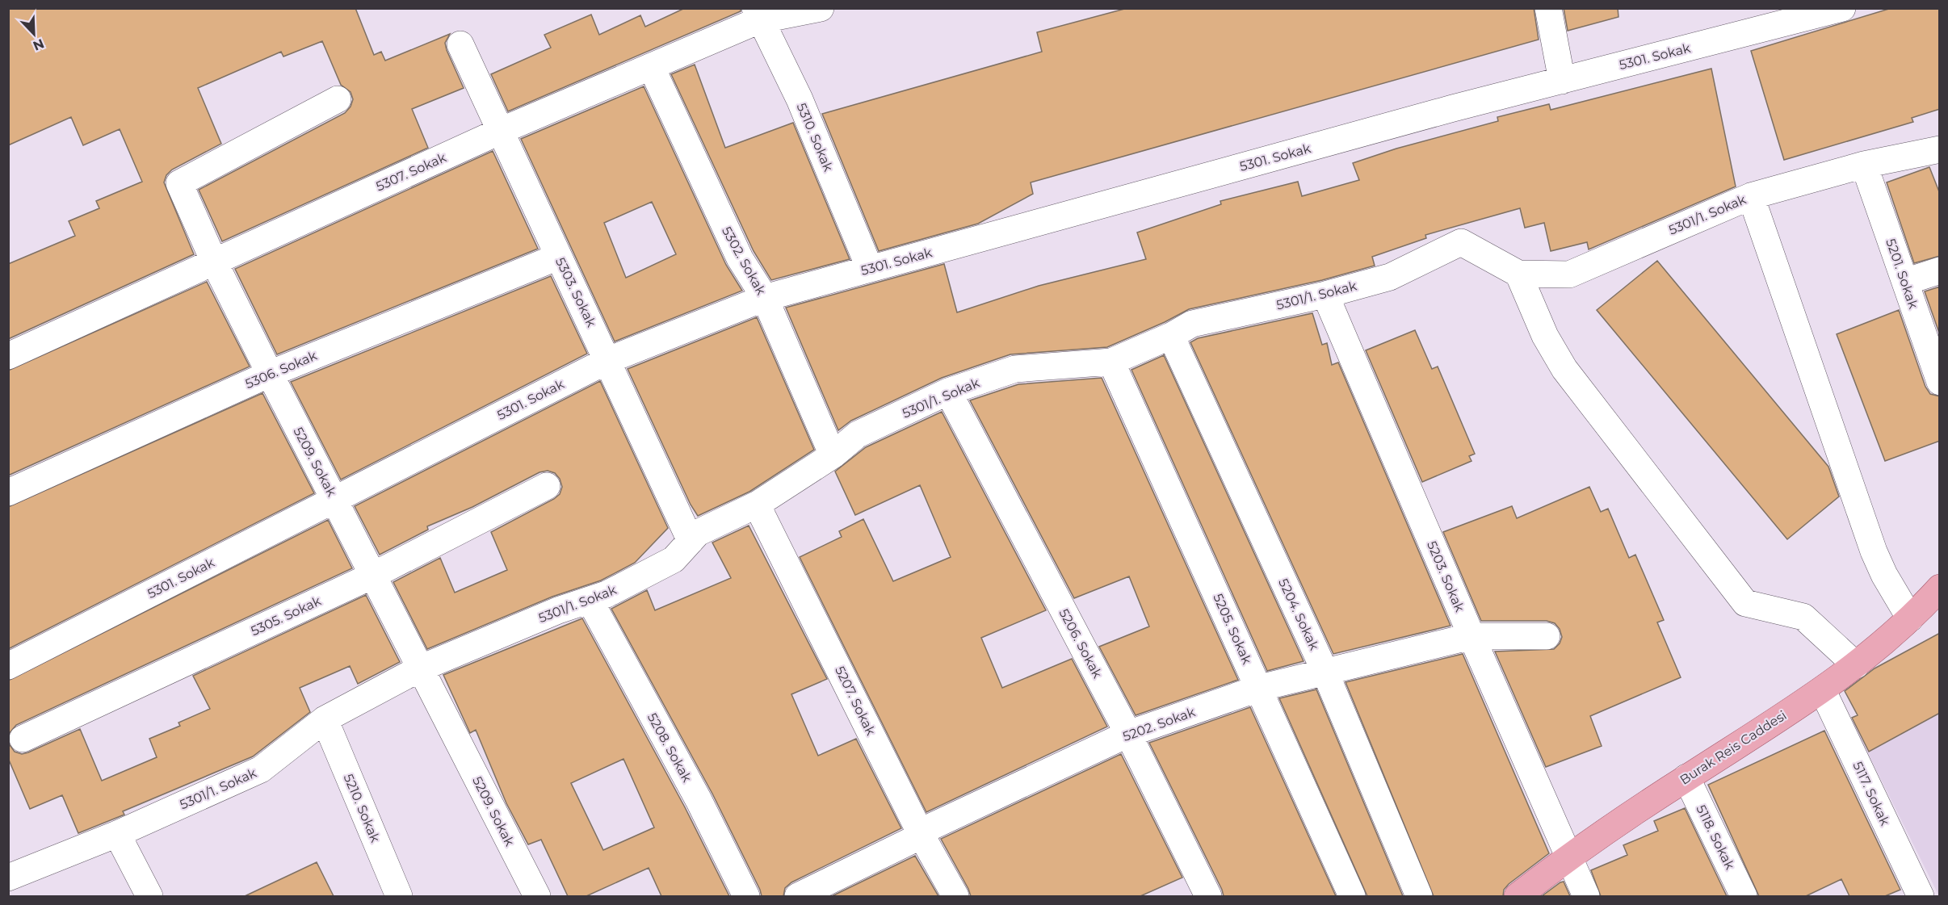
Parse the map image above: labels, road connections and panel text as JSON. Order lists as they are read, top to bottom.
{
  "streets": {
    "main road": ["Burak Reis Caddesi"],
    "street": [
      "5301. Sokak",
      "5310. Sokak",
      "5307. Sokak",
      "5301/1. Sokak",
      "5302. Sokak",
      "5201. Sokak",
      "5303. Sokak",
      "5306. Sokak",
      "5209. Sokak",
      "5203. Sokak",
      "5204. Sokak",
      "5305. Sokak",
      "5205. Sokak",
      "5206. Sokak",
      "5207. Sokak",
      "5202. Sokak",
      "5208. Sokak",
      "5117. Sokak",
      "5210. Sokak",
      "5118. Sokak"
    ]
  },
  "crossings": [
    ["5301. Sokak", "5310. Sokak"],
    ["5301. Sokak", "5302. Sokak"],
    ["5301. Sokak", "5303. Sokak"],
    ["5301. Sokak", "5209. Sokak"],
    ["5310. Sokak", "5307. Sokak"],
    ["5307. Sokak", "5302. Sokak"],
    ["5307. Sokak", "5303. Sokak"],
    ["5307. Sokak", "5209. Sokak"],
    ["5301/1. Sokak", "5302. Sokak"],
    ["5301/1. Sokak", "5201. Sokak"],
    ["5301/1. Sokak", "5303. Sokak"],
    ["5301/1. Sokak", "5209. Sokak"],
    ["5301/1. Sokak", "5203. Sokak"],
    ["5301/1. Sokak", "5204. Sokak"],
    ["5301/1. Sokak", "5205. Sokak"],
    ["5301/1. Sokak", "5206. Sokak"],
    ["5301/1. Sokak", "5207. Sokak"],
    ["5301/1. Sokak", "5208. Sokak"],
    ["5301/1. Sokak", "5210. Sokak"],
    ["5303. Sokak", "5306. Sokak"],
    ["5306. Sokak", "5209. Sokak"],
    ["5209. Sokak", "5305. Sokak"],
    ["5203. Sokak", "5202. Sokak"],
    ["5203. Sokak", "Burak Reis Caddesi"],
    ["5204. Sokak", "5202. Sokak"],
    ["5205. Sokak", "5202. Sokak"],
    ["5206. Sokak", "5202. Sokak"],
    ["5207. Sokak", "5202. Sokak"],
    ["Burak Reis Caddesi", "5117. Sokak"],
    ["Burak Reis Caddesi", "5118. Sokak"]
  ],
  "north": "bottom right"
}
